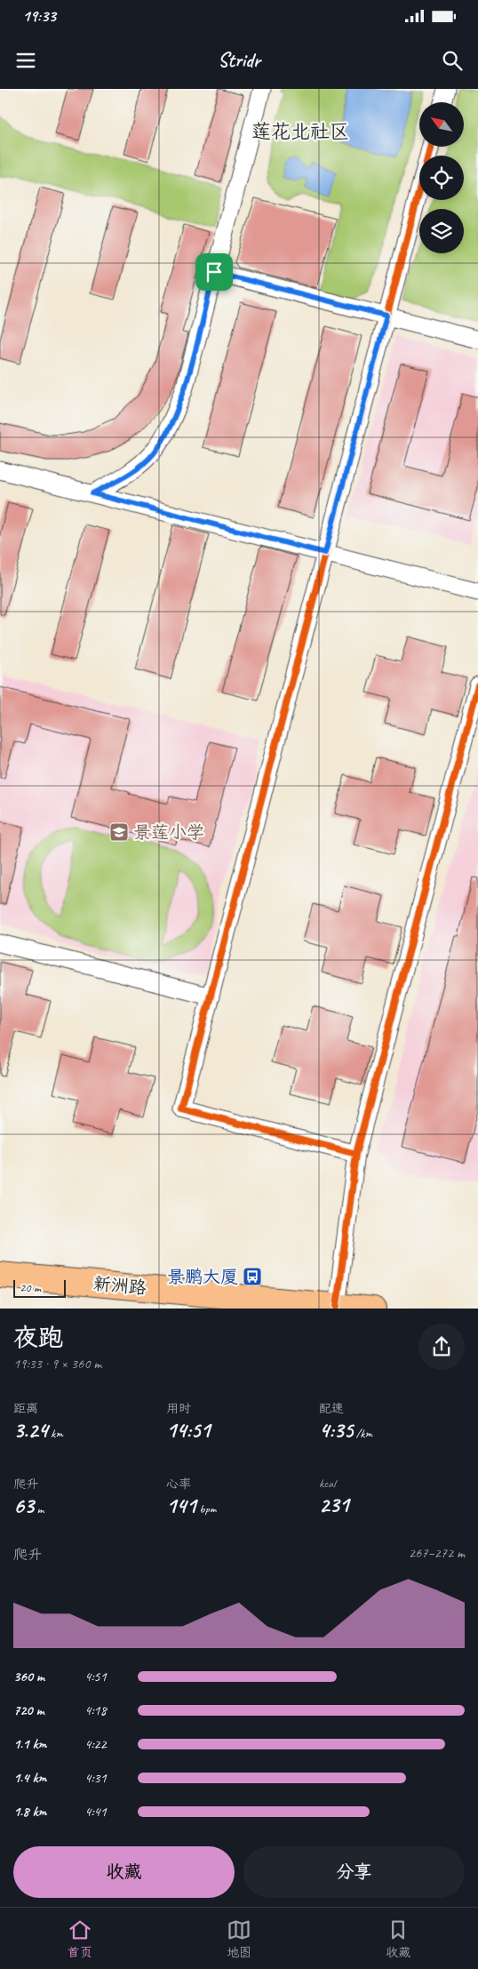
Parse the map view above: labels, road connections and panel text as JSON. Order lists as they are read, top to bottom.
{
  "streets": {
    "main road": ["新洲路"]
  },
  "districts": ["莲花北社区"],
  "places": {
    "school or university": ["景莲小学"],
    "bus stop": ["景鹏大厦"]
  },
  "scale_bar": "20 m",
  "north": "top left",
  "page": {
    "status": "19:33",
    "header": "Stridr",
    "scale": "20 m",
    "heading": ["夜跑", "19:33 · 9 × 360 m"],
    "stats": [
      ["距离", "3.24 km"],
      ["用时", "14:51"],
      ["配速", "4:35 /km"],
      ["爬升", "63 m"],
      ["心率", "141 bpm"],
      ["kcal", "231"]
    ],
    "chart": ["爬升", "267–272 m"],
    "list": [
      {
        "name": "360 m",
        "note": "4:51"
      },
      {
        "name": "720 m",
        "note": "4:18"
      },
      {
        "name": "1.1 km",
        "note": "4:22"
      },
      {
        "name": "1.4 km",
        "note": "4:31"
      },
      {
        "name": "1.8 km",
        "note": "4:41"
      }
    ],
    "buttons": ["收藏", "分享"],
    "tabs": ["首页", "地图", "收藏"]
  }
}
